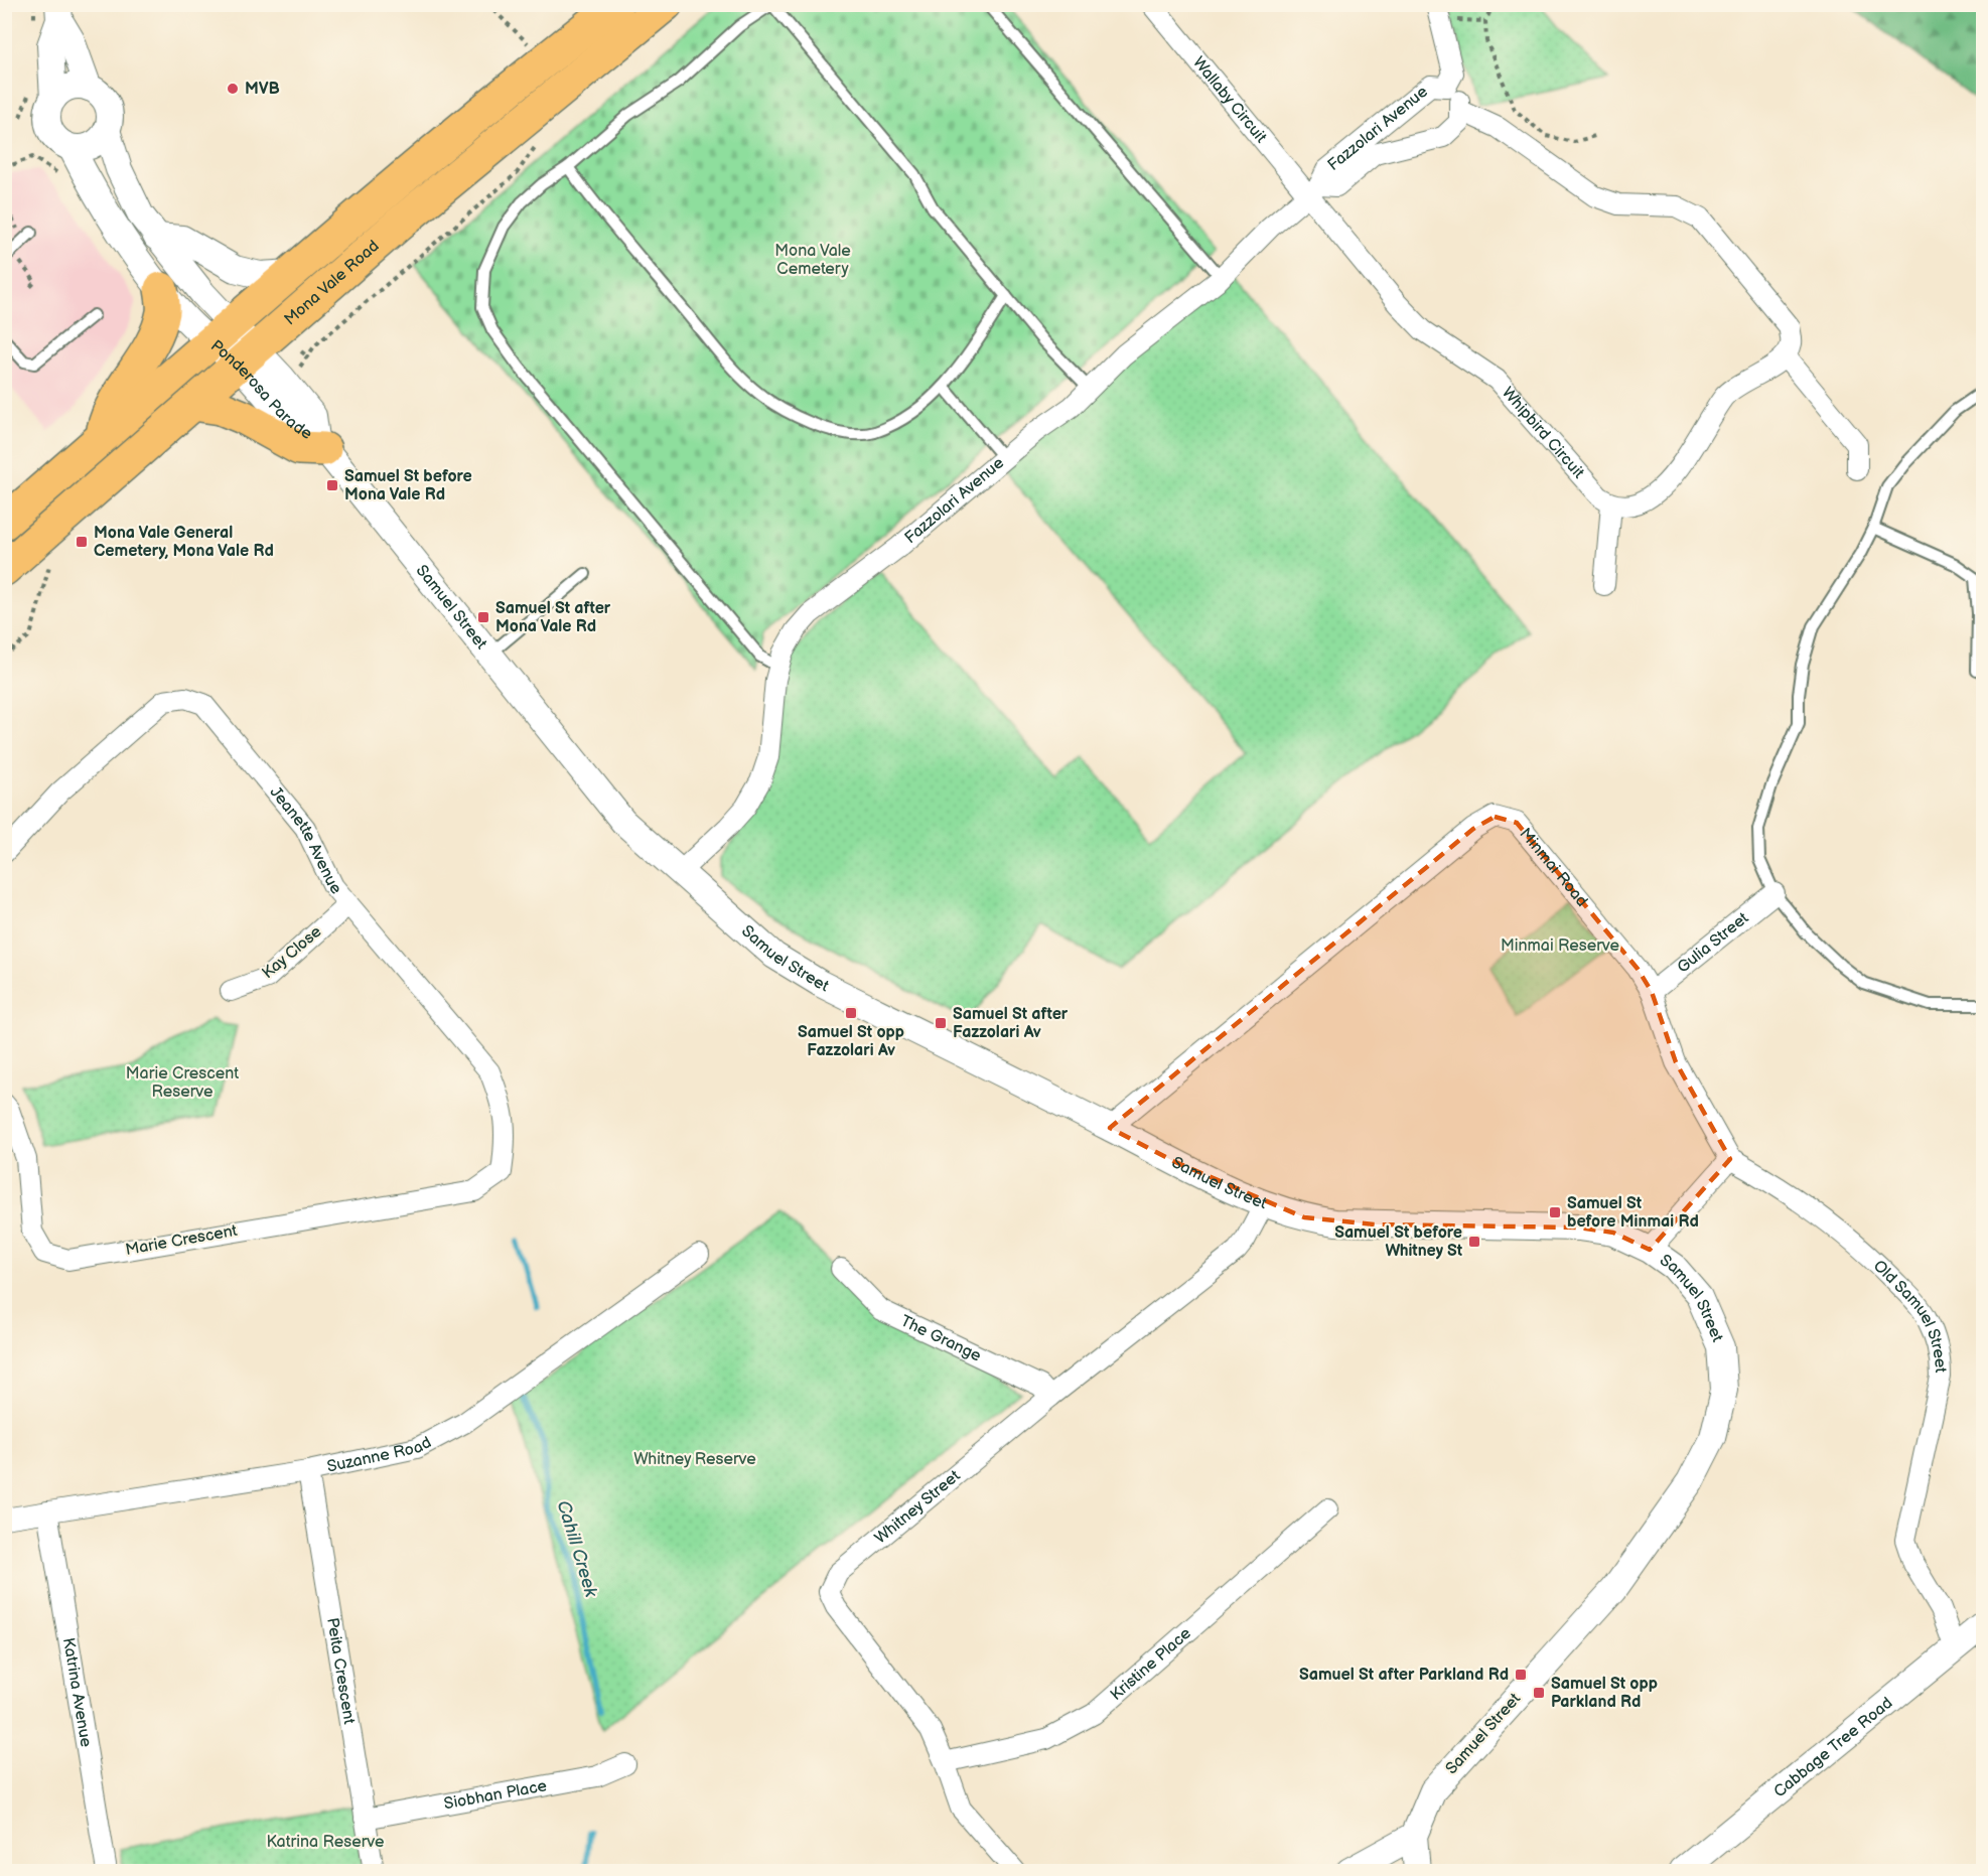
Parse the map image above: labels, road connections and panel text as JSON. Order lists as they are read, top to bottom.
{
  "streets": {
    "highway": ["Mona Vale Road"],
    "street": [
      "Wallaby Circuit",
      "Fazzolari Avenue",
      "Ponderosa Parade",
      "Whipbird Circuit",
      "Samuel Street",
      "Jeanette Avenue",
      "Minmai Road",
      "Gulia Street",
      "Kay Close",
      "Marie Crescent",
      "Old Samuel Street",
      "The Grange",
      "Suzanne Road",
      "Whitney Street",
      "Kristine Place",
      "Peita Crescent",
      "Katrina Avenue",
      "Cabbage Tree Road",
      "Siobhan Place"
    ]
  },
  "crossings": [
    ["Wallaby Circuit", "Fazzolari Avenue"],
    ["Wallaby Circuit", "Whipbird Circuit"],
    ["Fazzolari Avenue", "Whipbird Circuit"],
    ["Fazzolari Avenue", "Samuel Street"],
    ["Mona Vale Road", "Ponderosa Parade"],
    ["Ponderosa Parade", "Samuel Street"],
    ["Samuel Street", "Minmai Road"],
    ["Samuel Street", "Whitney Street"],
    ["Jeanette Avenue", "Kay Close"],
    ["Jeanette Avenue", "Marie Crescent"],
    ["Minmai Road", "Gulia Street"],
    ["Minmai Road", "Old Samuel Street"],
    ["Old Samuel Street", "Cabbage Tree Road"],
    ["The Grange", "Whitney Street"],
    ["Suzanne Road", "Peita Crescent"],
    ["Suzanne Road", "Katrina Avenue"],
    ["Whitney Street", "Kristine Place"],
    ["Peita Crescent", "Siobhan Place"]
  ],
  "water": ["Cahill Creek"],
  "parks": [
    "Mona Vale Cemetery",
    "Minmai Reserve",
    "Marie Crescent Reserve",
    "Whitney Reserve",
    "Katrina Reserve"
  ],
  "places": {
    "other": ["MVB"],
    "transit": [
      "Samuel St before Mona Vale Rd",
      "Mona Vale General Cemetery, Mona Vale Rd",
      "Samuel St after Mona Vale Rd",
      "Samuel St opp Fazzolari Av",
      "Samuel St after Fazzolari Av",
      "Samuel St before Minmai Rd",
      "Samuel St before Whitney St",
      "Samuel St after Parkland Rd",
      "Samuel St opp Parkland Rd"
    ]
  }
}
